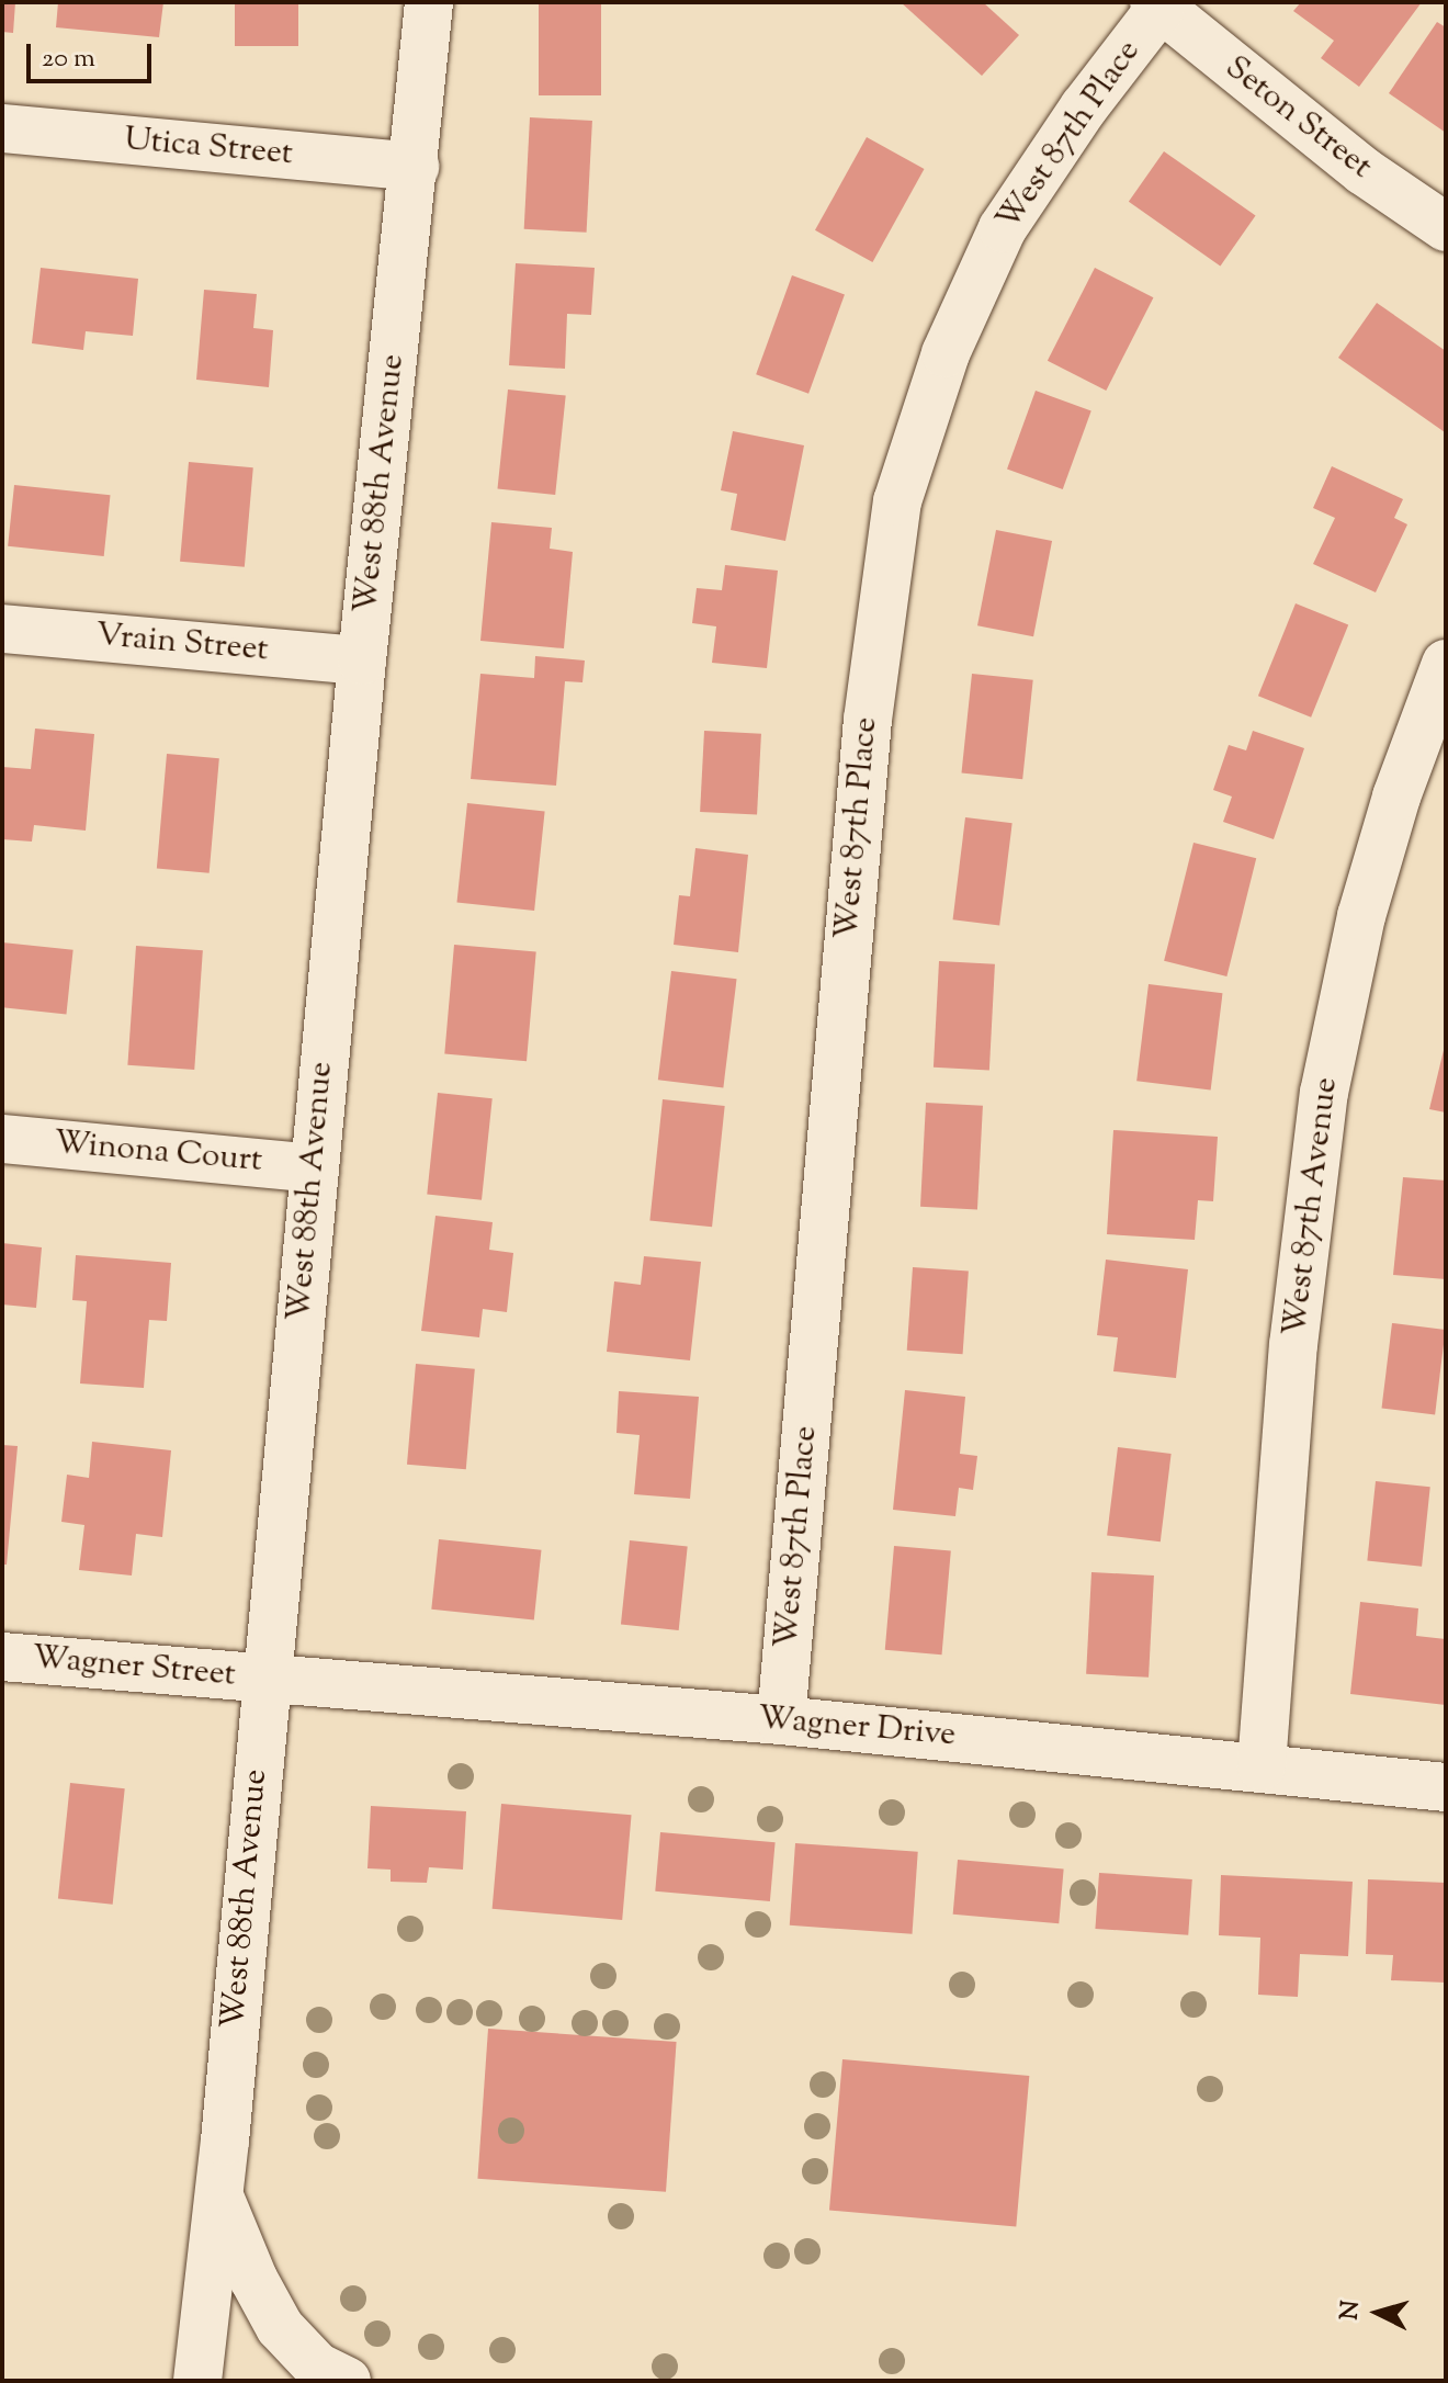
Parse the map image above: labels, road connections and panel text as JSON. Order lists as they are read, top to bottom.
{
  "streets": {
    "street": [
      "Seton Street",
      "West 87th Place",
      "Utica Street",
      "West 88th Avenue",
      "Vrain Street",
      "Winona Court",
      "West 87th Avenue",
      "Wagner Street",
      "Wagner Drive"
    ]
  },
  "crossings": [
    ["Seton Street", "West 87th Place"],
    ["West 87th Place", "Wagner Drive"],
    ["Utica Street", "West 88th Avenue"],
    ["West 88th Avenue", "Vrain Street"],
    ["West 88th Avenue", "Winona Court"],
    ["West 88th Avenue", "Wagner Street"],
    ["West 88th Avenue", "Wagner Drive"],
    ["West 87th Avenue", "Wagner Drive"],
    ["Wagner Street", "Wagner Drive"]
  ],
  "scale_bar": "20 m",
  "north": "left"
}
